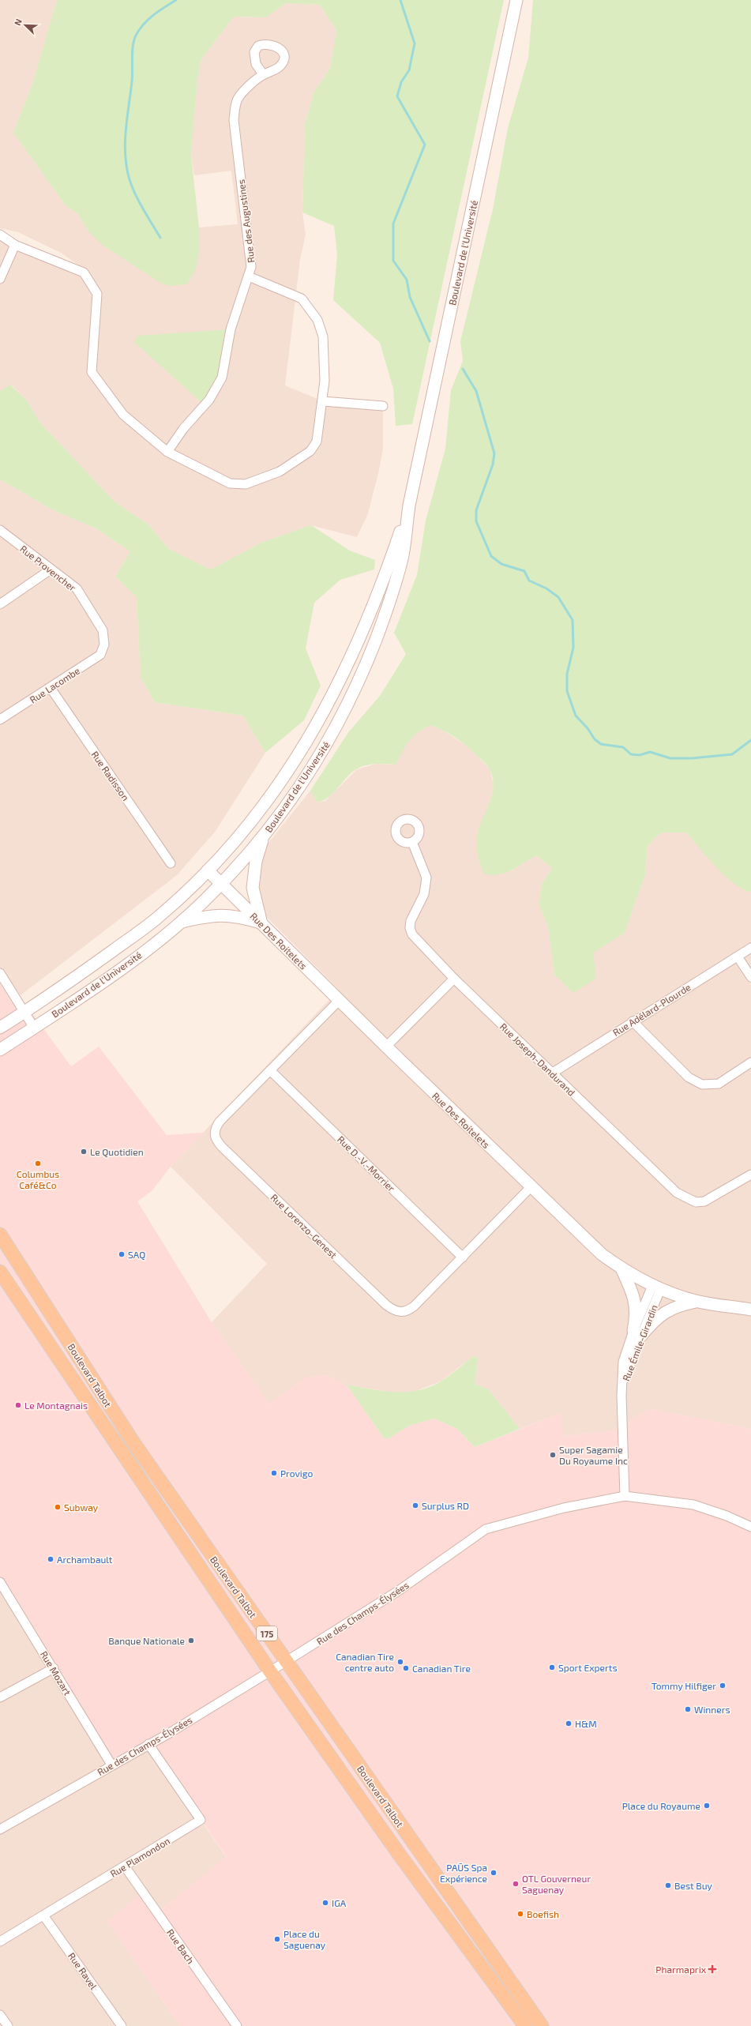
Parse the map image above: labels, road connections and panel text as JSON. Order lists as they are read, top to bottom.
{
  "streets": {
    "main road": [
      "Boulevard de l'Université",
      "Rue Des Roitelets",
      "Boulevard Talbot",
      "175"
    ],
    "street": [
      "Rue des Augustines",
      "Rue Provencher",
      "Rue Lacombe",
      "Rue Radisson",
      "Rue Adélard-Plourde",
      "Rue Joseph-Dandurand",
      "Rue D.-V.-Morrier",
      "Rue Lorenzo-Genest",
      "Rue Émile-Girardin",
      "Rue des Champs-Élysées",
      "Rue Mozart",
      "Rue Plamondon",
      "Rue Bach",
      "Rue Ravel"
    ]
  },
  "crossings": [
    ["Boulevard de l'Université", "Rue Des Roitelets"],
    ["Rue Provencher", "Rue Lacombe"],
    ["Rue Lacombe", "Rue Radisson"],
    ["Rue Des Roitelets", "Rue Lorenzo-Genest"],
    ["Rue Des Roitelets", "Rue Émile-Girardin"],
    ["Rue Adélard-Plourde", "Rue Joseph-Dandurand"],
    ["Rue D.-V.-Morrier", "Rue Lorenzo-Genest"],
    ["Rue Émile-Girardin", "Rue des Champs-Élysées"],
    ["Boulevard Talbot", "Rue des Champs-Élysées"],
    ["Rue des Champs-Élysées", "Rue Mozart"],
    ["Rue des Champs-Élysées", "Rue Plamondon"],
    ["Rue Plamondon", "Rue Bach"],
    ["Rue Plamondon", "Rue Ravel"]
  ],
  "places": {
    "other": [
      "Le Quotidien",
      "Columbus Café&Co",
      "SAQ",
      "Le Montagnais",
      "Super Sagamie Du Royaume Inc",
      "Provigo",
      "Surplus RD",
      "Subway",
      "Archambault",
      "Banque Nationale",
      "Canadian Tire centre auto",
      "Sport Experts",
      "Canadian Tire",
      "Tommy Hilfiger",
      "Winners",
      "H&M",
      "Place du Royaume",
      "PAŪS Spa Expérience",
      "OTL Gouverneur Saguenay",
      "Best Buy",
      "IGA",
      "Boefish",
      "Place du Saguenay"
    ],
    "health": ["Pharmaprix"]
  },
  "north": "top left"
}
